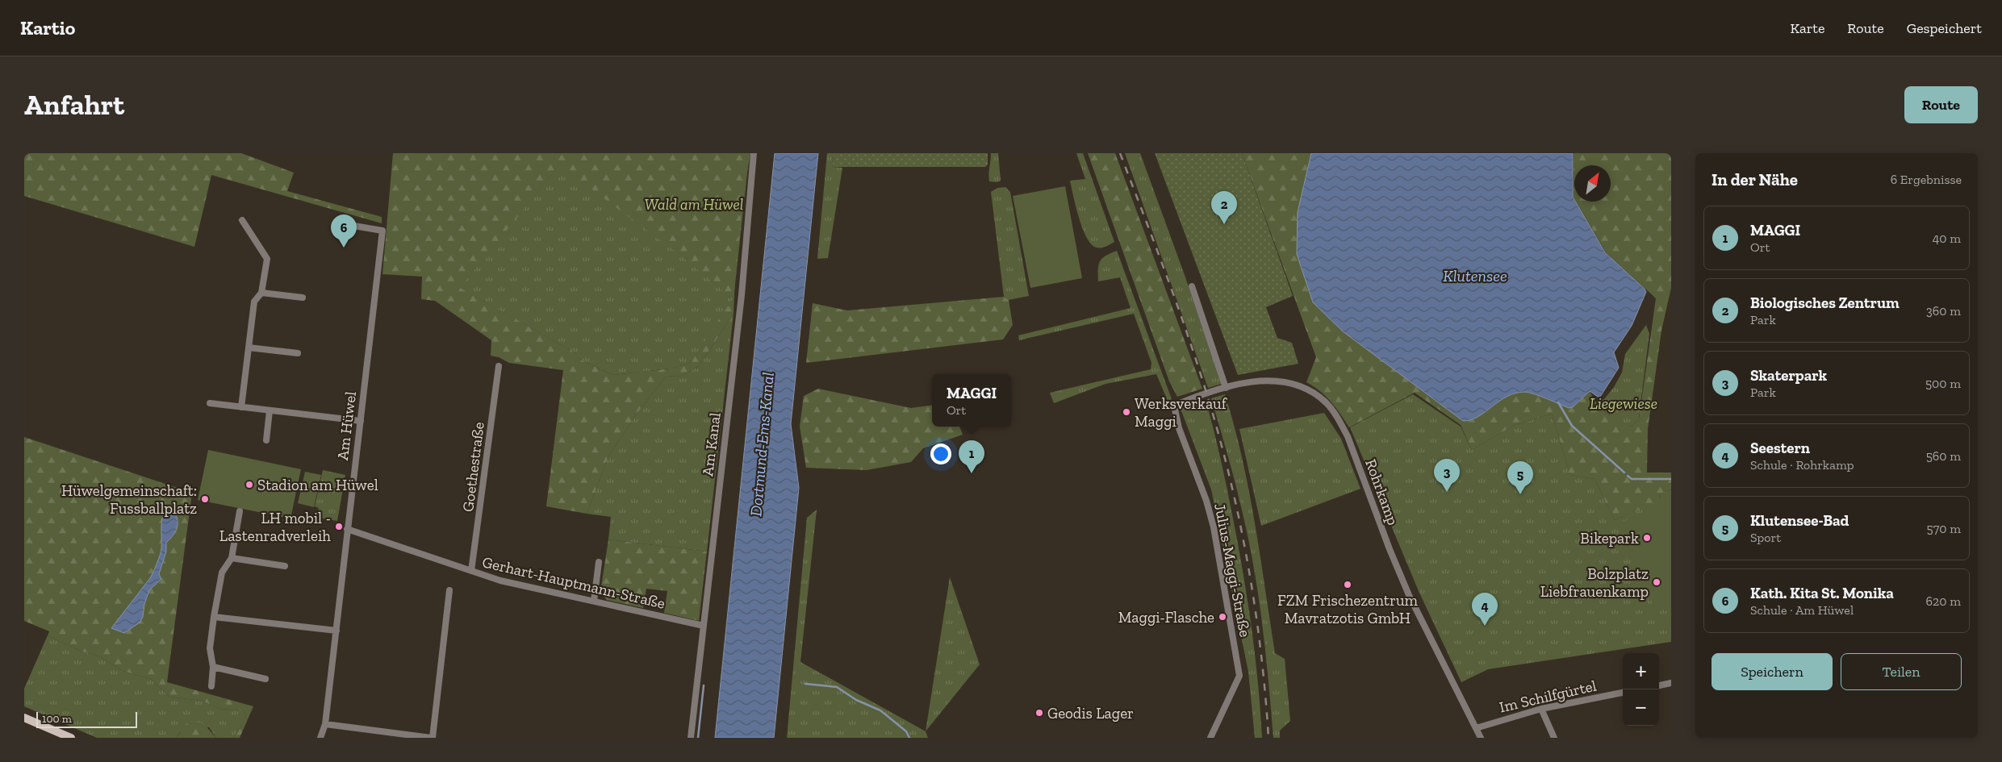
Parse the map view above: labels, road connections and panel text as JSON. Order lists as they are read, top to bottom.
{
  "streets": {
    "street": [
      "Am Hüwel",
      "Am Kanal",
      "Goethestraße",
      "Rohrkamp",
      "Julius-Maggi-Straße",
      "Gerhart-Hauptmann-Straße",
      "Im Schilfgürtel"
    ]
  },
  "crossings": [
    ["Am Hüwel", "Gerhart-Hauptmann-Straße"],
    ["Am Kanal", "Gerhart-Hauptmann-Straße"],
    ["Goethestraße", "Gerhart-Hauptmann-Straße"],
    ["Rohrkamp", "Julius-Maggi-Straße"],
    ["Rohrkamp", "Im Schilfgürtel"]
  ],
  "water": ["Klutensee", "Dortmund-Ems-Kanal"],
  "parks": ["Wald am Hüwel", "Liegewiese"],
  "places": [
    "Werksverkauf Maggi",
    "Stadion am Hüwel",
    "Hüwelgemeinschaft: Fussballplatz",
    "LH mobil - Lastenradverleih",
    "Bikepark",
    "Bolzplatz Liebfrauenkamp",
    "FZM Frischezentrum Mavratzotis GmbH",
    "Maggi-Flasche",
    "Geodis Lager"
  ],
  "scale_bar": "100 m",
  "north": "top right",
  "page": {
    "header": "Kartio",
    "nav": ["Karte", "Route", "Gespeichert"],
    "buttons": [
      "Route",
      ["Speichern", "Teilen"]
    ],
    "title": "Anfahrt",
    "heading": ["In der Nähe", "6 Ergebnisse"],
    "pins": [
      "2",
      "6",
      "1",
      "3",
      "5",
      "4"
    ],
    "list": [
      {
        "mark": "1",
        "name": "MAGGI",
        "note": "Ort",
        "value": "40 m"
      },
      {
        "mark": "2",
        "name": "Biologisches Zentrum",
        "note": "Park",
        "value": "360 m"
      },
      {
        "mark": "3",
        "name": "Skaterpark",
        "note": "Park",
        "value": "500 m"
      },
      {
        "mark": "4",
        "name": "Seestern",
        "note": "Schule · Rohrkamp",
        "value": "560 m"
      },
      {
        "mark": "5",
        "name": "Klutensee-Bad",
        "note": "Sport",
        "value": "570 m"
      },
      {
        "mark": "6",
        "name": "Kath. Kita St. Monika",
        "note": "Schule · Am Hüwel",
        "value": "620 m"
      }
    ],
    "popup": ["MAGGI", "Ort"],
    "map_buttons": ["+", "−"],
    "scale": "100 m"
  }
}
